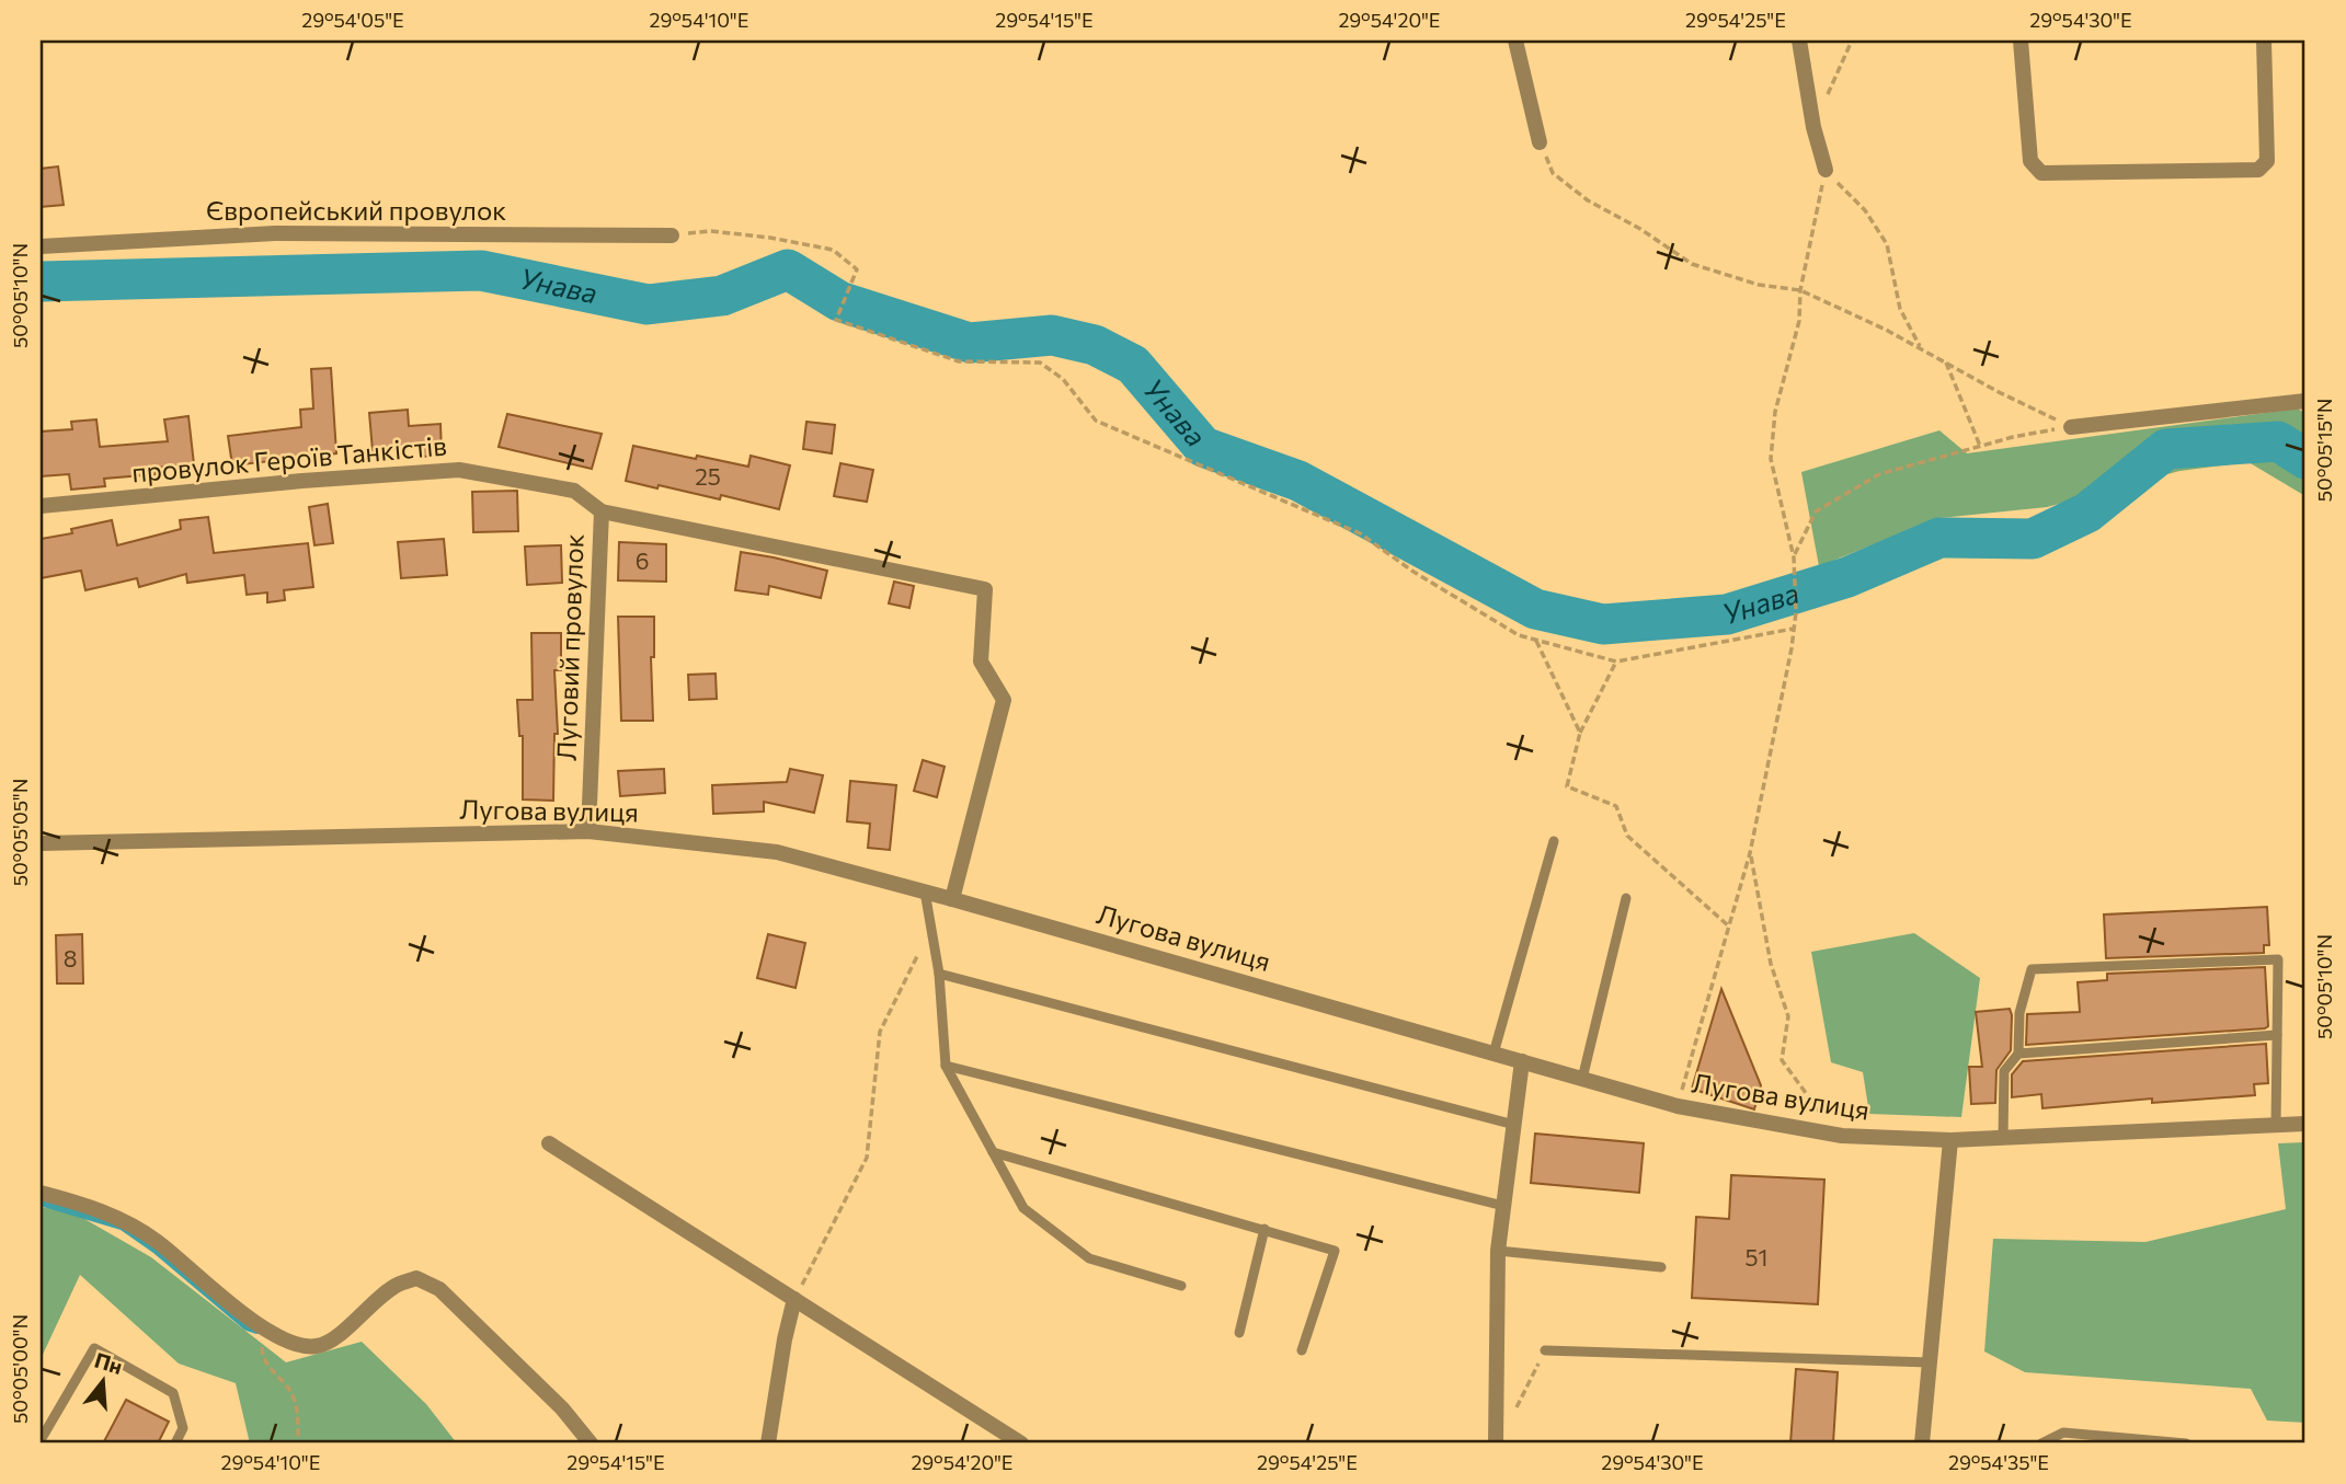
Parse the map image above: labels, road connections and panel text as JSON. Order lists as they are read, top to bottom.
{
  "streets": {
    "street": [
      "Європейський провулок",
      "провулок Героїв Танкістів",
      "Луговий провулок",
      "Лугова вулиця"
    ]
  },
  "crossings": [
    ["провулок Героїв Танкістів", "Луговий провулок"],
    ["провулок Героїв Танкістів", "Лугова вулиця"],
    ["Луговий провулок", "Лугова вулиця"]
  ],
  "water": ["Унава"],
  "house_numbers": [
    "25",
    "6",
    "8",
    "51"
  ],
  "north": "top",
  "coordinates": [
    "29°54'05\"E",
    "29°54'10\"E",
    "29°54'15\"E",
    "29°54'20\"E",
    "29°54'25\"E",
    "29°54'30\"E",
    "50°05'10\"N",
    "50°05'15\"N",
    "50°05'05\"N",
    "50°05'00\"N",
    "29°54'35\"E"
  ]
}
